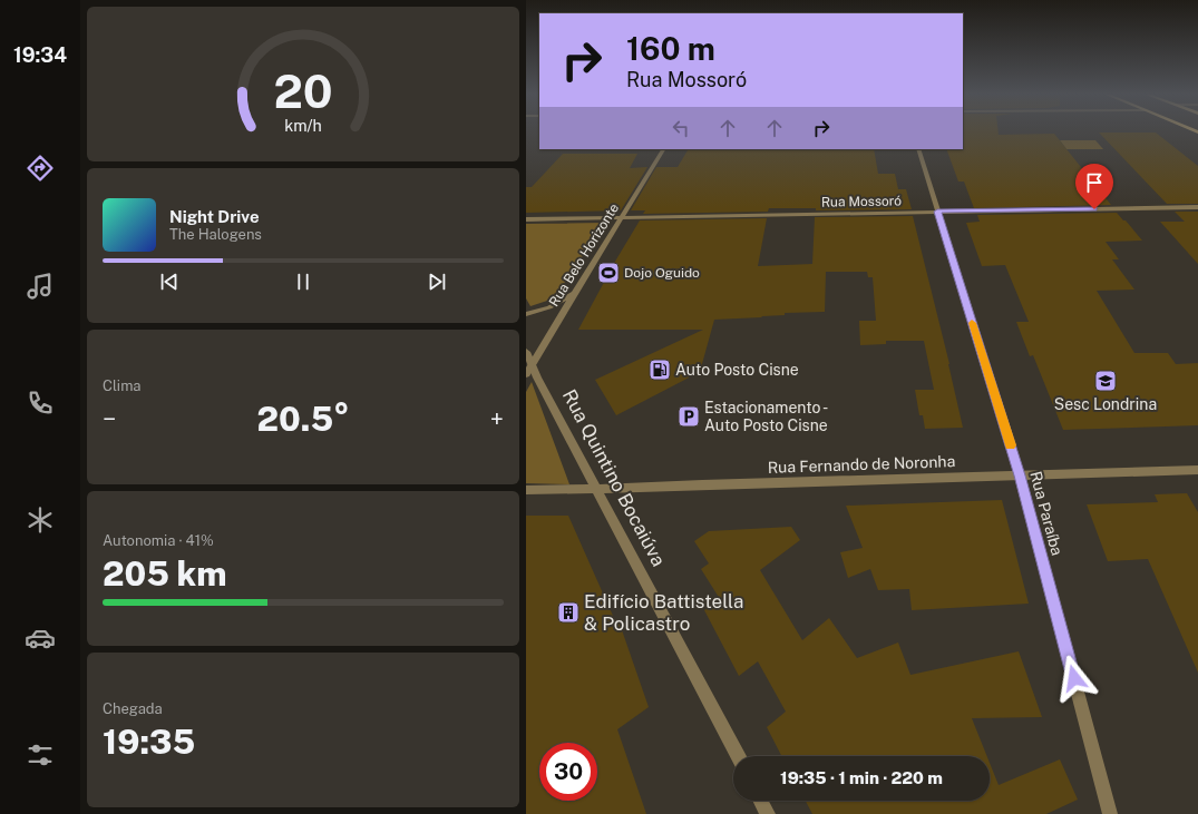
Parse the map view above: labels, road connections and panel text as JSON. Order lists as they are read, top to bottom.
{
  "streets": {
    "street": [
      "Rua Mossoró",
      "Rua Belo Horizonte",
      "Rua Fernando de Noronha",
      "Rua Quintino Bocaiúva",
      "Rua Paraíba"
    ]
  },
  "crossings": [
    ["Rua Mossoró", "Rua Belo Horizonte"],
    ["Rua Mossoró", "Rua Paraíba"],
    ["Rua Belo Horizonte", "Rua Quintino Bocaiúva"],
    ["Rua Fernando de Noronha", "Rua Quintino Bocaiúva"],
    ["Rua Fernando de Noronha", "Rua Paraíba"]
  ],
  "places": {
    "sports": ["Dojo Oguido"],
    "fuel station": ["Auto Posto Cisne"],
    "school or university": ["Sesc Londrina"],
    "parking": ["Estacionamento - Auto Posto Cisne"],
    "building": ["Edifício Battistella & Policastro"]
  },
  "page": {
    "tabs": "19:34",
    "turn": ["160 m", "Rua Mossoró"],
    "song": ["Night Drive", "The Halogens"],
    "tile": [
      "Clima",
      ["Autonomia · 41%", "205 km"],
      ["Chegada", "19:35"]
    ],
    "heat": ["−", "20.5°", "+"],
    "limit": "30",
    "trip": "19:35 · 1 min · 220 m",
    "gauge": ["20", "km/h"]
  }
}
